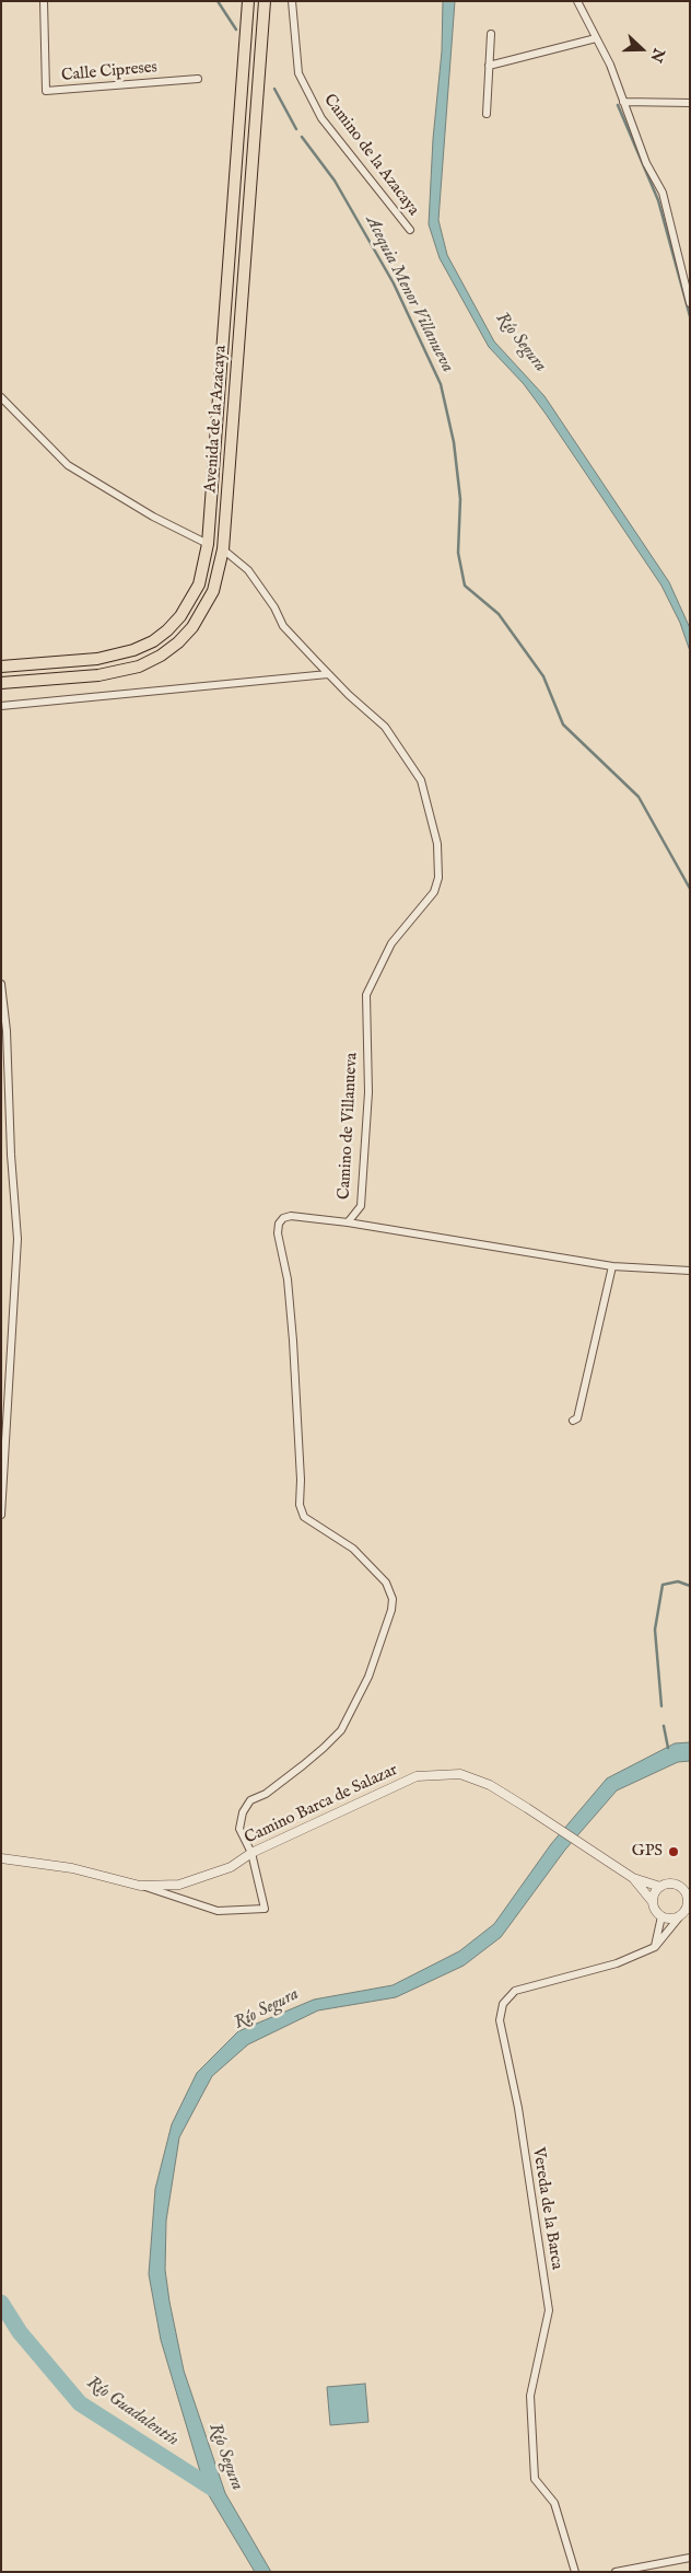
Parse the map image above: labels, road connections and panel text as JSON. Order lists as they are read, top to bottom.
{
  "streets": {
    "main road": ["Avenida de la Azacaya"],
    "street": [
      "Calle Cipreses",
      "Camino de la Azacaya",
      "Camino de Villanueva",
      "Camino Barca de Salazar",
      "Vereda de la Barca"
    ]
  },
  "crossings": [
    ["Avenida de la Azacaya", "Camino de Villanueva"],
    ["Camino de Villanueva", "Camino Barca de Salazar"]
  ],
  "water": ["Acequia Menor Villanueva", "Río Segura", "Río Guadalentín"],
  "places": ["GPS"],
  "north": "right"
}
